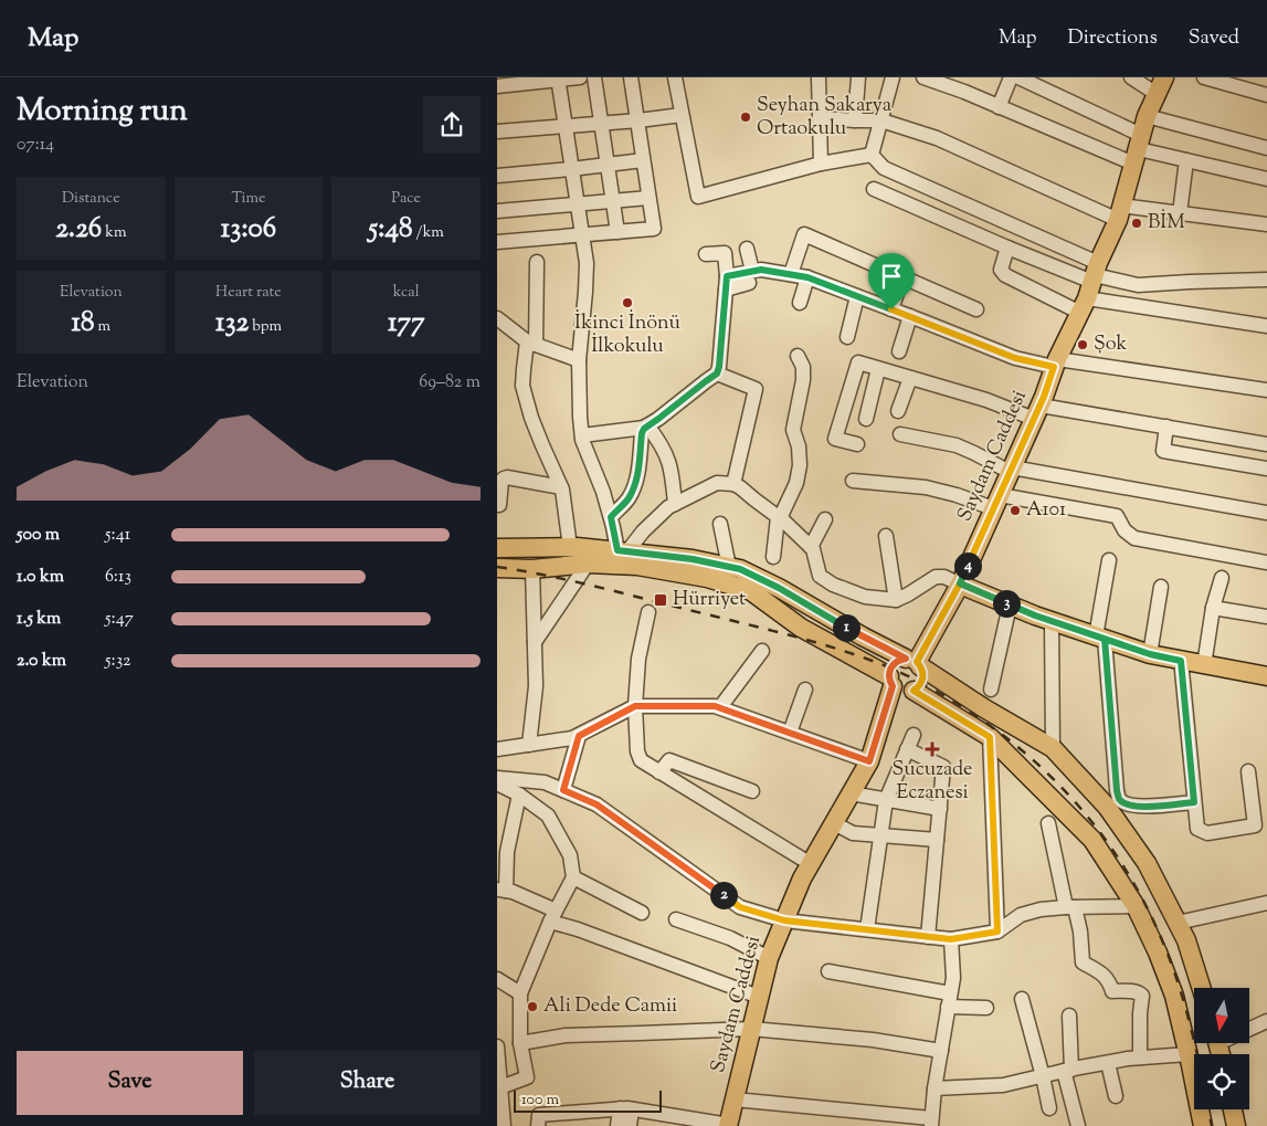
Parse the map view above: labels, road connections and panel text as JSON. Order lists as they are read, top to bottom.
{
  "streets": {
    "main road": ["Saydam Caddesi"]
  },
  "places": {
    "other": [
      "Seyhan Sakarya Ortaokulu",
      "BİM",
      "İkinci İnönü İlkokulu",
      "Şok",
      "A101",
      "Ali Dede Camii"
    ],
    "transit": ["Hürriyet"],
    "health": ["Sucuzade Eczanesi"]
  },
  "scale_bar": "100 m",
  "north": "bottom",
  "page": {
    "header": "Map",
    "nav": ["Map", "Directions", "Saved"],
    "heading": ["Morning run", "07:14"],
    "stats": [
      ["Distance", "2.26 km"],
      ["Time", "13:06"],
      ["Pace", "5:48 /km"],
      ["Elevation", "18 m"],
      ["Heart rate", "132 bpm"],
      ["kcal", "177"]
    ],
    "chart": ["Elevation", "69–82 m"],
    "list": [
      {
        "name": "500 m",
        "note": "5:41"
      },
      {
        "name": "1.0 km",
        "note": "6:13"
      },
      {
        "name": "1.5 km",
        "note": "5:47"
      },
      {
        "name": "2.0 km",
        "note": "5:32"
      }
    ],
    "pins": [
      "4",
      "3",
      "1",
      "2"
    ],
    "buttons": ["Save", "Share"],
    "scale": "100 m"
  }
}
